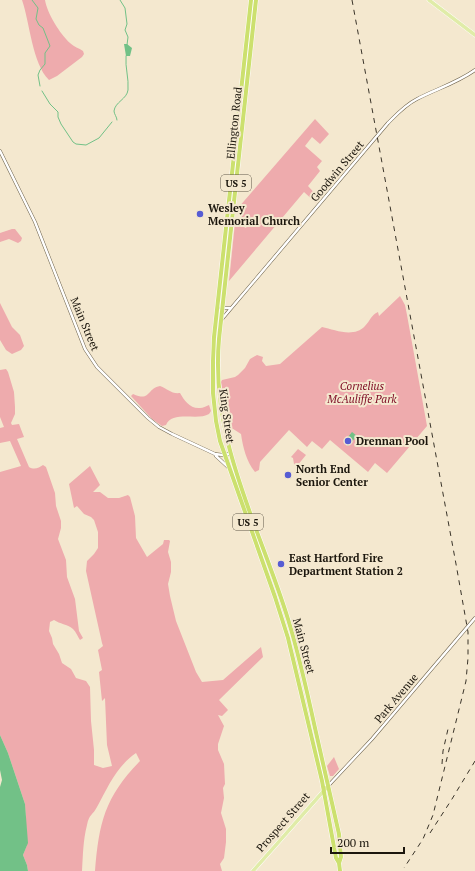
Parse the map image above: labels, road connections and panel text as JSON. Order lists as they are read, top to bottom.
{
  "streets": {
    "highway": [
      "Ellington Road",
      "US 5",
      "Main Street",
      "King Street"
    ],
    "main road": ["Prospect Street"],
    "street": ["Goodwin Street", "Park Avenue"]
  },
  "crossings": [
    ["Ellington Road", "Goodwin Street"],
    ["Ellington Road", "King Street"],
    ["Main Street", "King Street"],
    ["Main Street", "Park Avenue"],
    ["Main Street", "Prospect Street"],
    ["Park Avenue", "Prospect Street"]
  ],
  "parks": ["Cornelius McAuliffe Park"],
  "places": [
    "Wesley Memorial Church",
    "Drennan Pool",
    "North End Senior Center",
    "East Hartford Fire Department Station 2"
  ],
  "scale_bar": "200 m"
}
